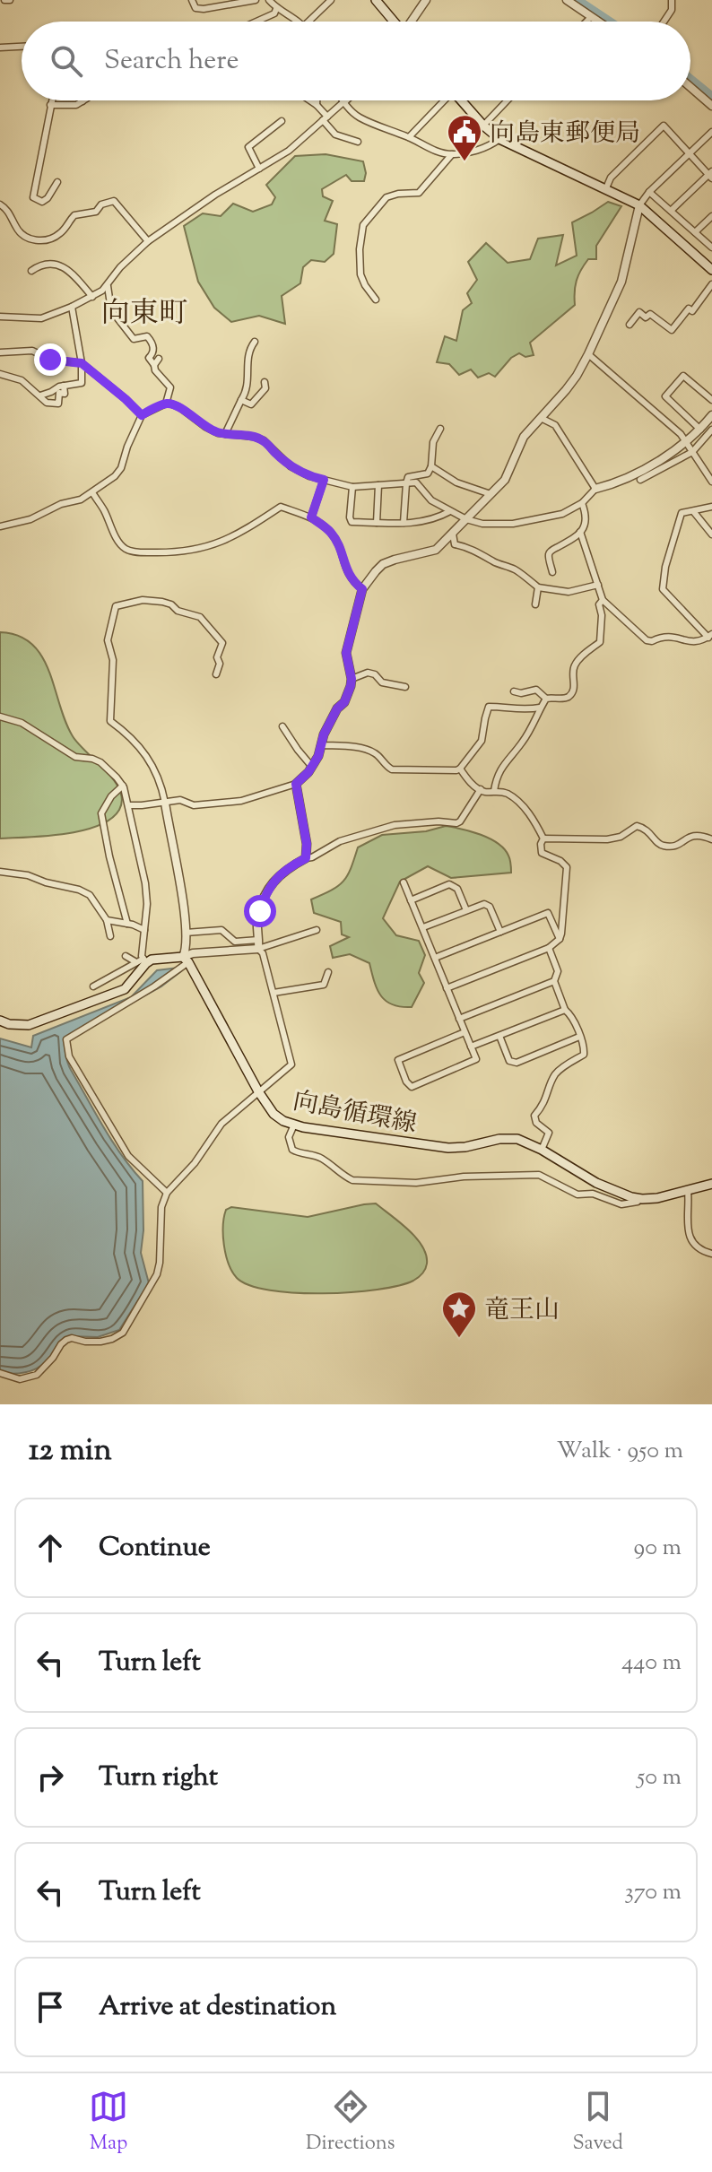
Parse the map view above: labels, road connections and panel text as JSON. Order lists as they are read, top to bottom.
{
  "streets": {
    "main road": ["向島循環線"]
  },
  "districts": ["向東町"],
  "places": {
    "public building": ["向島東郵便局"],
    "place": ["竜王山"]
  },
  "page": {
    "search": "Search here",
    "heading": ["12 min", "Walk · 950 m"],
    "list": [
      ["Continue", "90 m"],
      ["Turn left", "440 m"],
      ["Turn right", "50 m"],
      ["Turn left", "370 m"],
      "Arrive at destination"
    ],
    "nav": ["Map", "Directions", "Saved"]
  }
}
